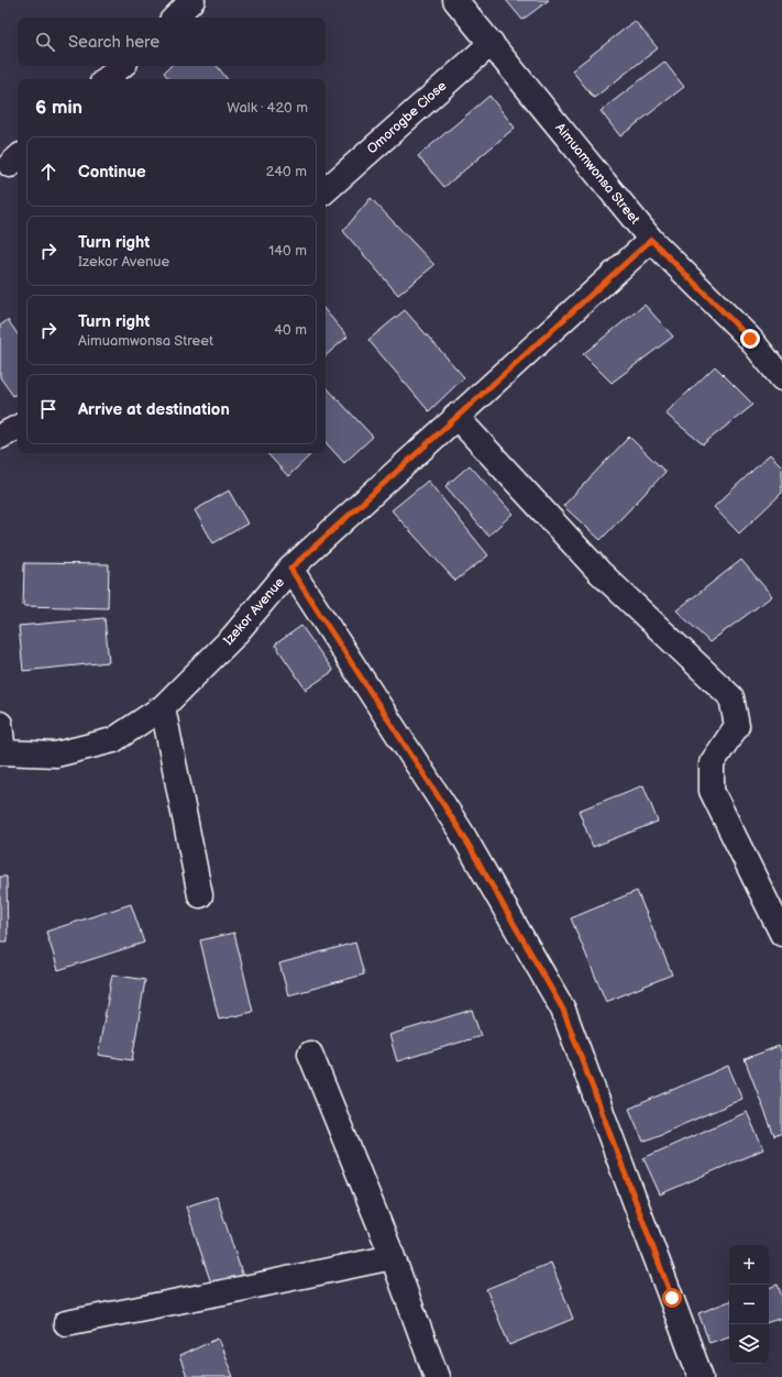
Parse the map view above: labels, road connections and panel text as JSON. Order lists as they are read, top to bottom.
{
  "streets": {
    "street": ["Omorogbe Close", "Aimuamwonsa Street", "Izekor Avenue"]
  },
  "crossings": [
    ["Omorogbe Close", "Aimuamwonsa Street"],
    ["Aimuamwonsa Street", "Izekor Avenue"]
  ],
  "page": {
    "search": "Search here",
    "heading": ["6 min", "Walk · 420 m"],
    "list": [
      ["Continue", "240 m"],
      ["Turn right", "Izekor Avenue", "140 m"],
      ["Turn right", "Aimuamwonsa Street", "40 m"],
      "Arrive at destination"
    ],
    "map_buttons": ["+", "−"]
  }
}
